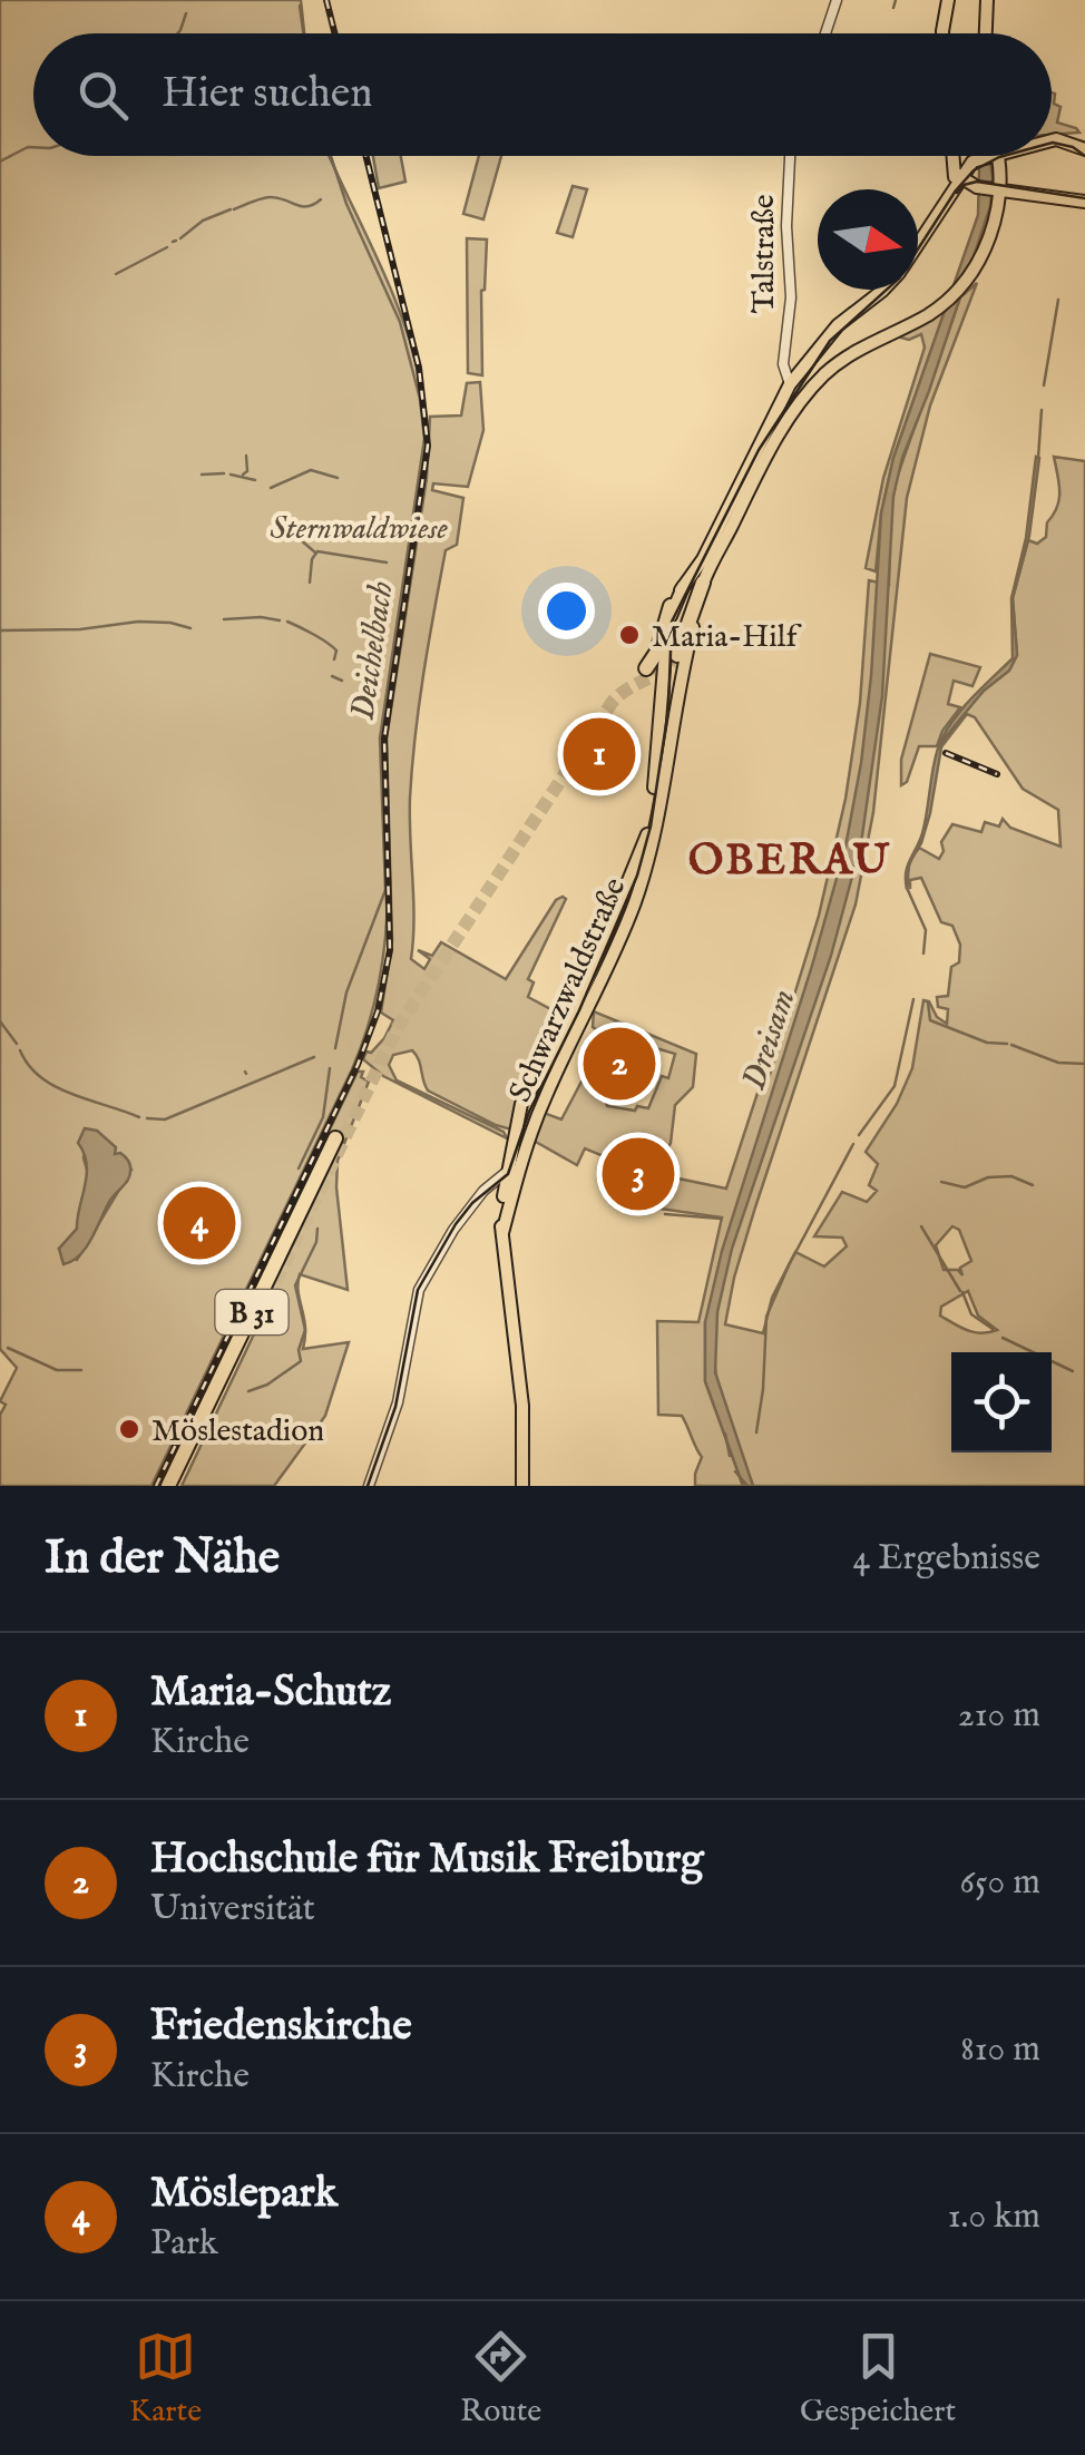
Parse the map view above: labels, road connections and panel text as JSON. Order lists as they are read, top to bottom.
{
  "streets": {
    "highway": ["B 31"],
    "main road": ["Schwarzwaldstraße"],
    "street": ["Talstraße"]
  },
  "crossings": [
    ["Talstraße", "Schwarzwaldstraße"]
  ],
  "districts": ["OBERAU"],
  "water": ["Deichelbach", "Dreisam"],
  "parks": ["Sternwaldwiese"],
  "places": ["Maria-Hilf", "Möslestadion"],
  "north": "right",
  "page": {
    "search": "Hier suchen",
    "pins": [
      "1",
      "2",
      "3",
      "4"
    ],
    "heading": ["In der Nähe", "4 Ergebnisse"],
    "list": [
      {
        "mark": "1",
        "name": "Maria-Schutz",
        "note": "Kirche",
        "value": "210 m"
      },
      {
        "mark": "2",
        "name": "Hochschule für Musik Freiburg",
        "note": "Universität",
        "value": "650 m"
      },
      {
        "mark": "3",
        "name": "Friedenskirche",
        "note": "Kirche",
        "value": "810 m"
      },
      {
        "mark": "4",
        "name": "Möslepark",
        "note": "Park",
        "value": "1.0 km"
      }
    ],
    "nav": ["Karte", "Route", "Gespeichert"]
  }
}
